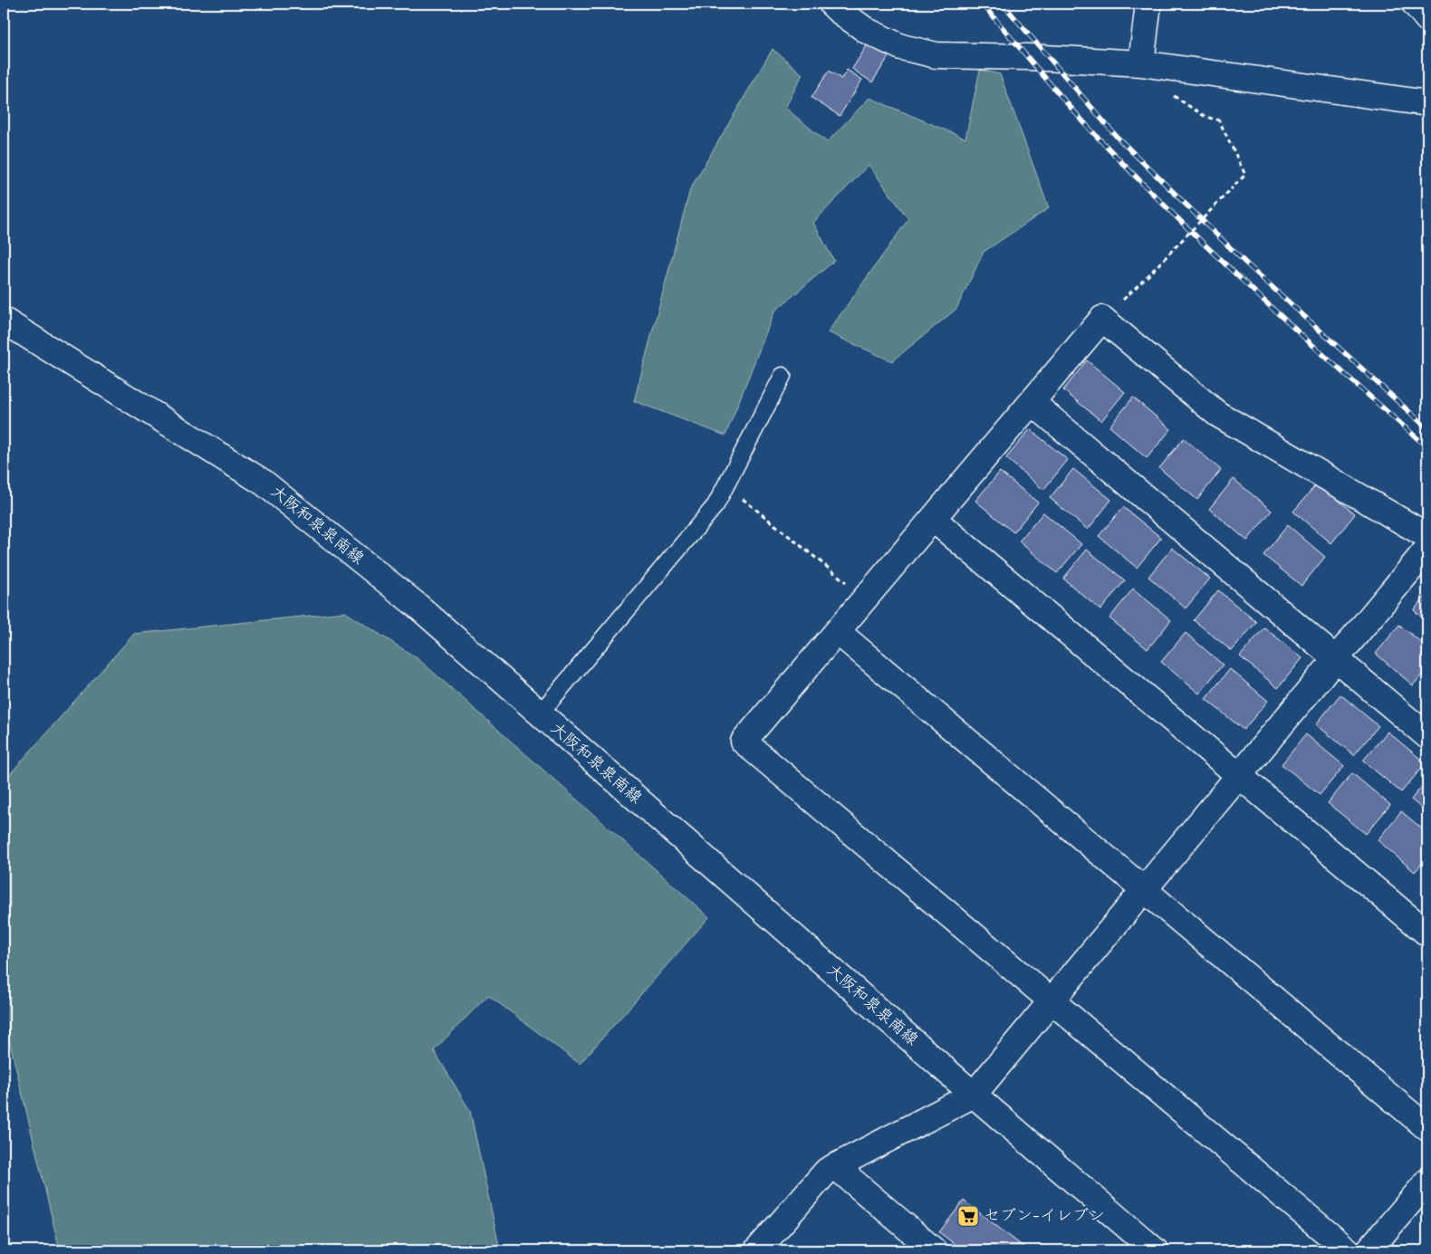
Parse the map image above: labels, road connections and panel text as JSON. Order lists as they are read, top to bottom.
{
  "streets": {
    "street": ["大阪和泉泉南線"]
  },
  "places": {
    "supermarket": ["セブン-イレブン"]
  }
}
